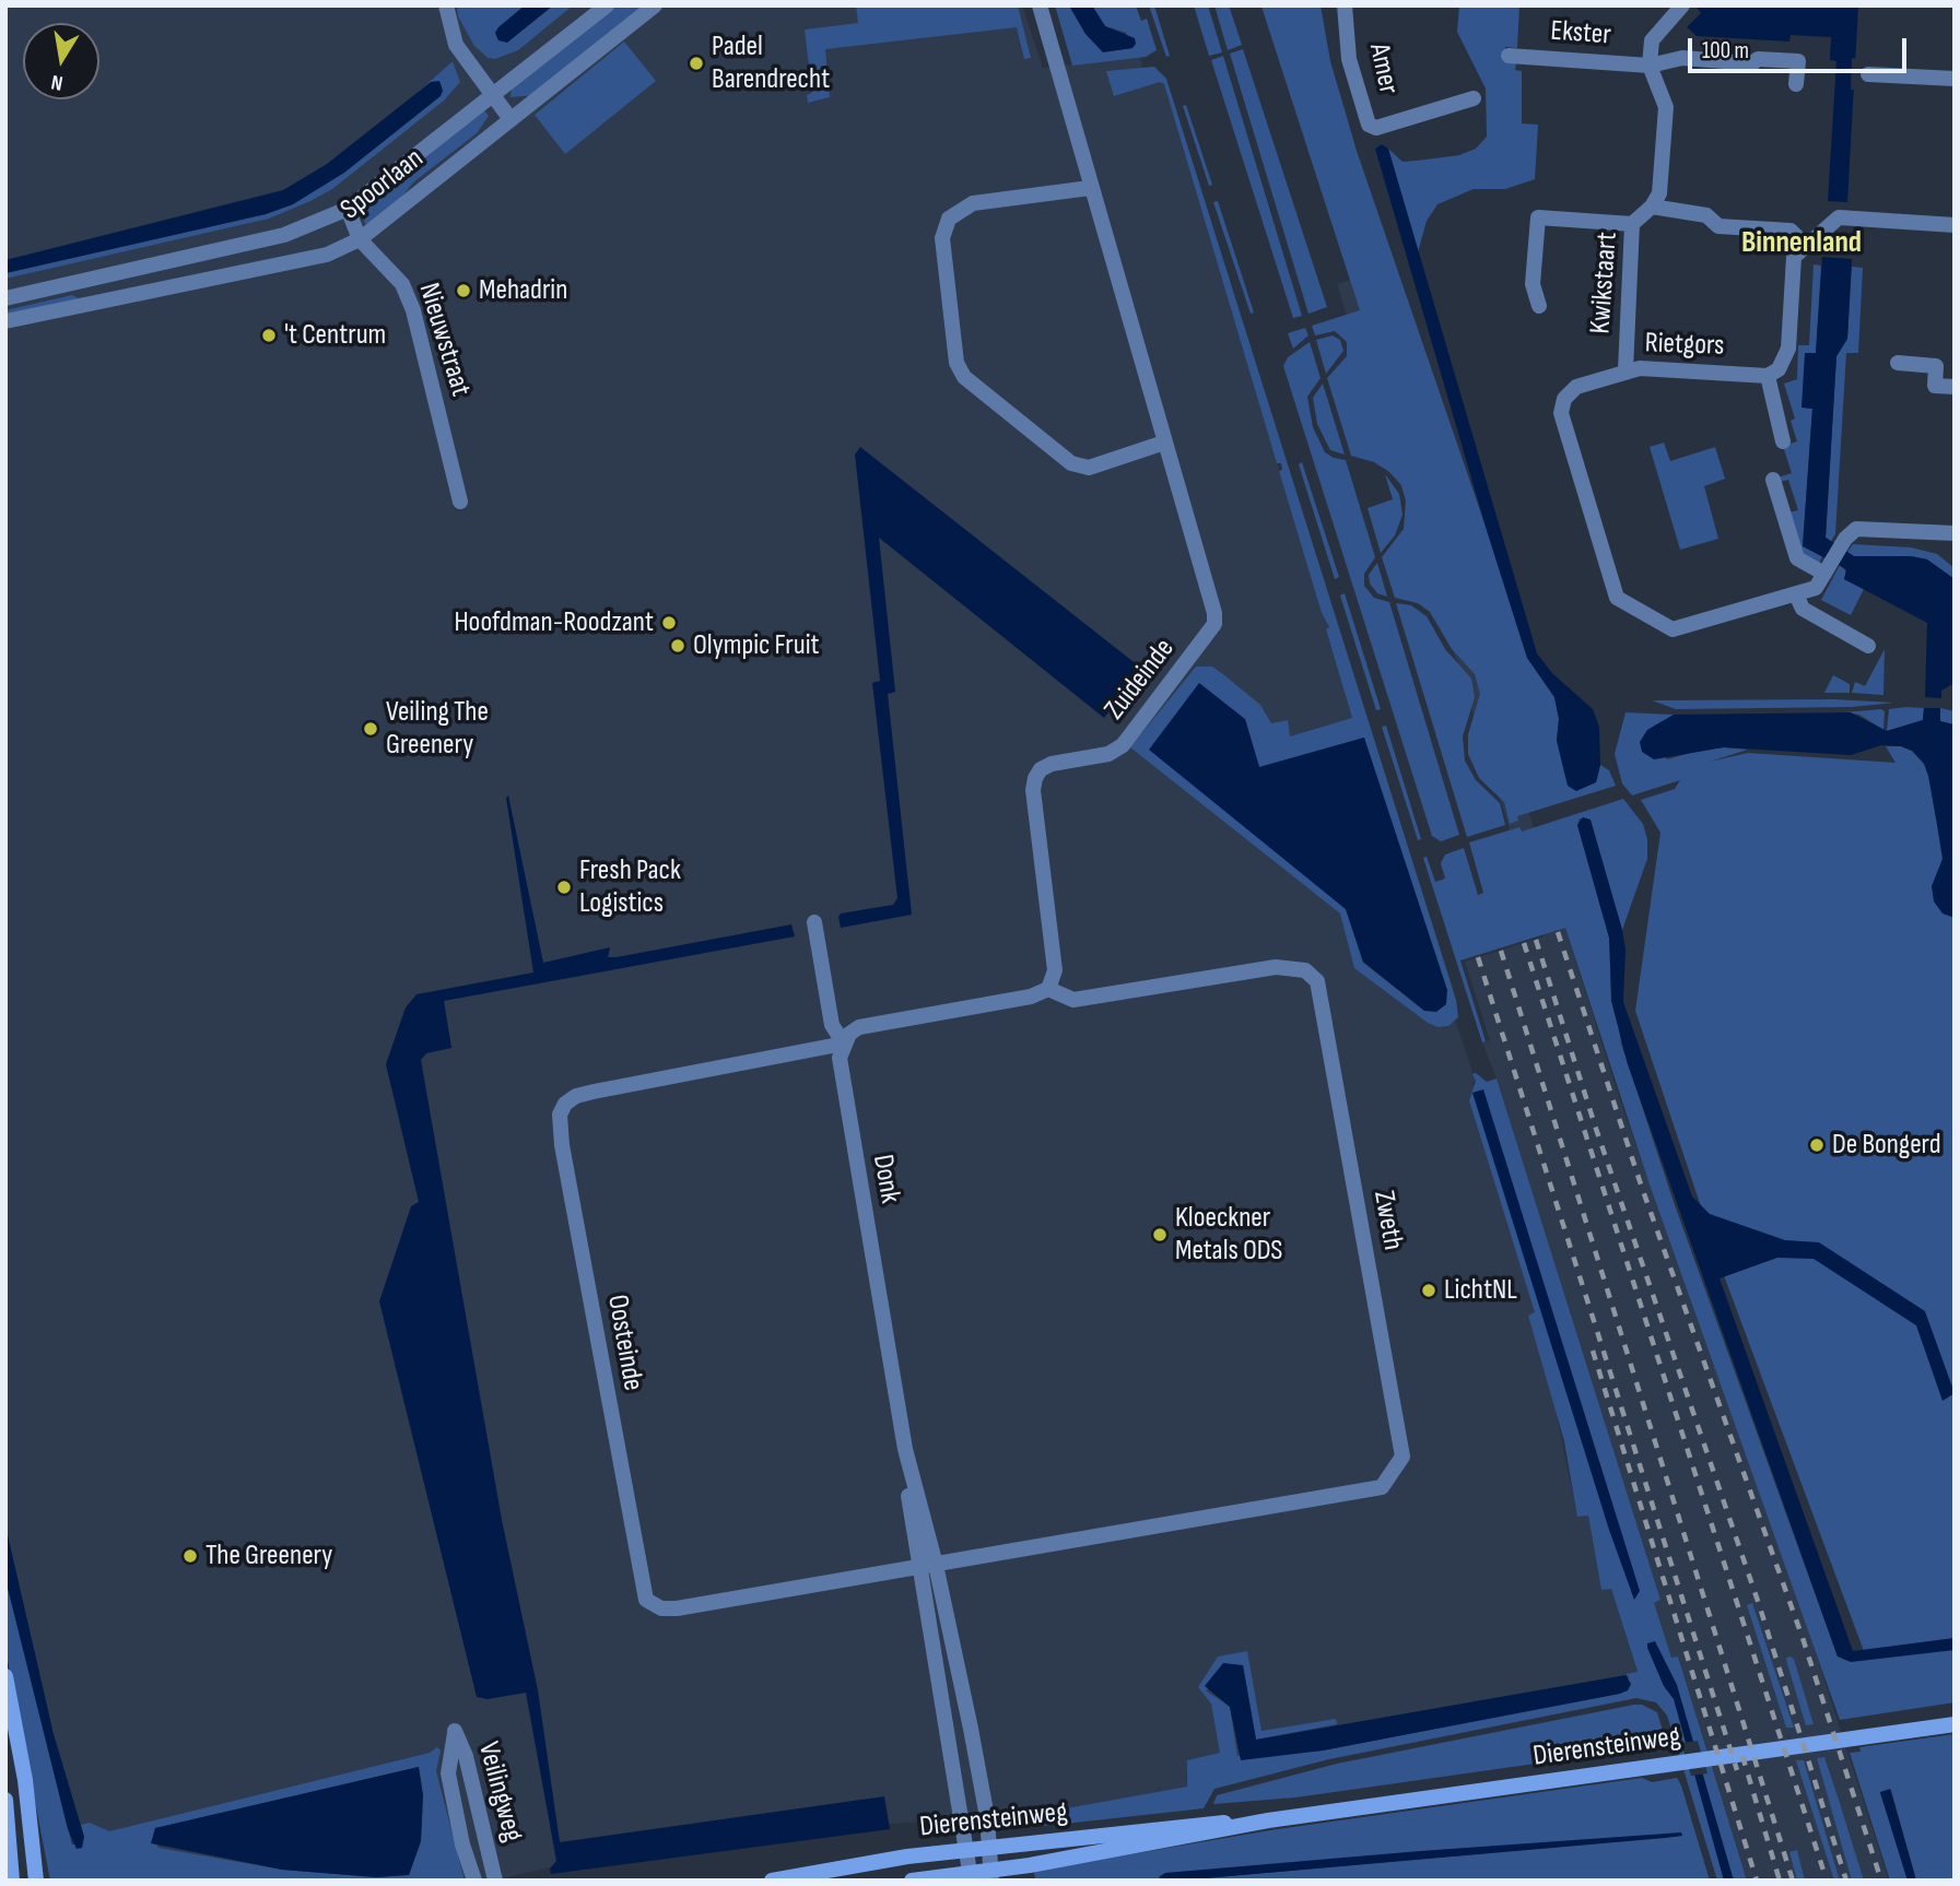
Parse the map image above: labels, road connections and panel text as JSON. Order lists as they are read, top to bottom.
{
  "streets": {
    "main road": ["Dierensteinweg"],
    "street": [
      "Ekster",
      "Amer",
      "Spoorlaan",
      "Kwikstaart",
      "Nieuwstraat",
      "Rietgors",
      "Zuideinde",
      "Donk",
      "Zweth",
      "Oosteinde",
      "Veilingweg"
    ]
  },
  "crossings": [
    ["Ekster", "Kwikstaart"],
    ["Spoorlaan", "Nieuwstraat"],
    ["Kwikstaart", "Rietgors"],
    ["Zuideinde", "Zweth"],
    ["Donk", "Zweth"],
    ["Donk", "Oosteinde"],
    ["Donk", "Dierensteinweg"],
    ["Zweth", "Oosteinde"]
  ],
  "districts": ["Binnenland"],
  "places": [
    "Padel Barendrecht",
    "Mehadrin",
    "'t Centrum",
    "Hoofdman-Roodzant",
    "Olympic Fruit",
    "Veiling The Greenery",
    "Fresh Pack Logistics",
    "De Bongerd",
    "Kloeckner Metals ODS",
    "LichtNL",
    "The Greenery"
  ],
  "scale_bar": "100 m",
  "north": "bottom"
}
